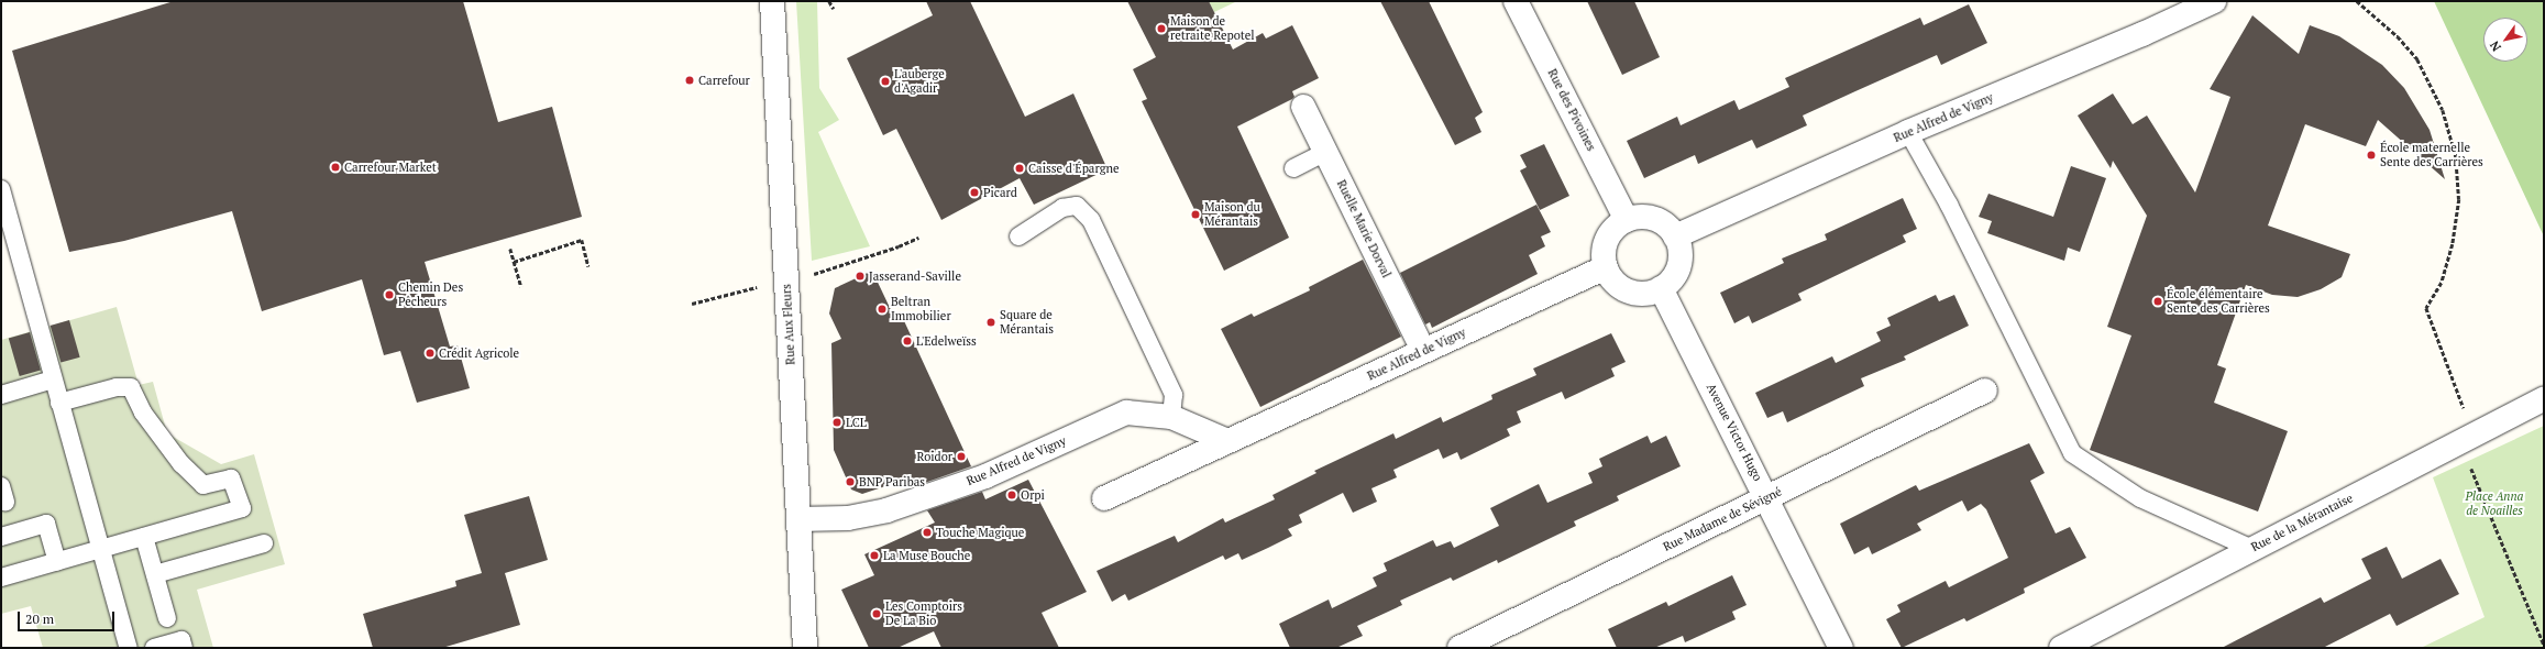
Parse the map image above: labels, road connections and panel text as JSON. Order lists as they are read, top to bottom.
{
  "streets": {
    "street": [
      "Rue des Pivoines",
      "Rue Alfred de Vigny",
      "Ruelle Marie Dorval",
      "Rue Aux Fleurs",
      "Avenue Victor Hugo",
      "Rue Madame de Sévigné",
      "Rue de la Mérantaise"
    ]
  },
  "crossings": [
    ["Rue des Pivoines", "Rue Alfred de Vigny"],
    ["Rue des Pivoines", "Avenue Victor Hugo"],
    ["Rue Alfred de Vigny", "Ruelle Marie Dorval"],
    ["Rue Alfred de Vigny", "Rue Aux Fleurs"],
    ["Rue Alfred de Vigny", "Avenue Victor Hugo"],
    ["Avenue Victor Hugo", "Rue Madame de Sévigné"]
  ],
  "parks": ["Place Anna de Noailles"],
  "places": [
    "Maison de retraite Repotel",
    "Carrefour",
    "L'auberge d'Agadir",
    "École maternelle Sente des Carrières",
    "Carrefour Market",
    "Caisse d'Épargne",
    "Picard",
    "Maison du Mérantais",
    "Jasserand-Saville",
    "Chemin Des Pêcheurs",
    "École élémentaire Sente des Carrières",
    "Beltran Immobilier",
    "Square de Mérantais",
    "L'Edelweïss",
    "Crédit Agricole",
    "LCL",
    "Roidor",
    "BNP Paribas",
    "Orpi",
    "Touche Magique",
    "La Muse Bouche",
    "Les Comptoirs De La Bio"
  ],
  "scale_bar": "20 m",
  "north": "bottom left"
}
